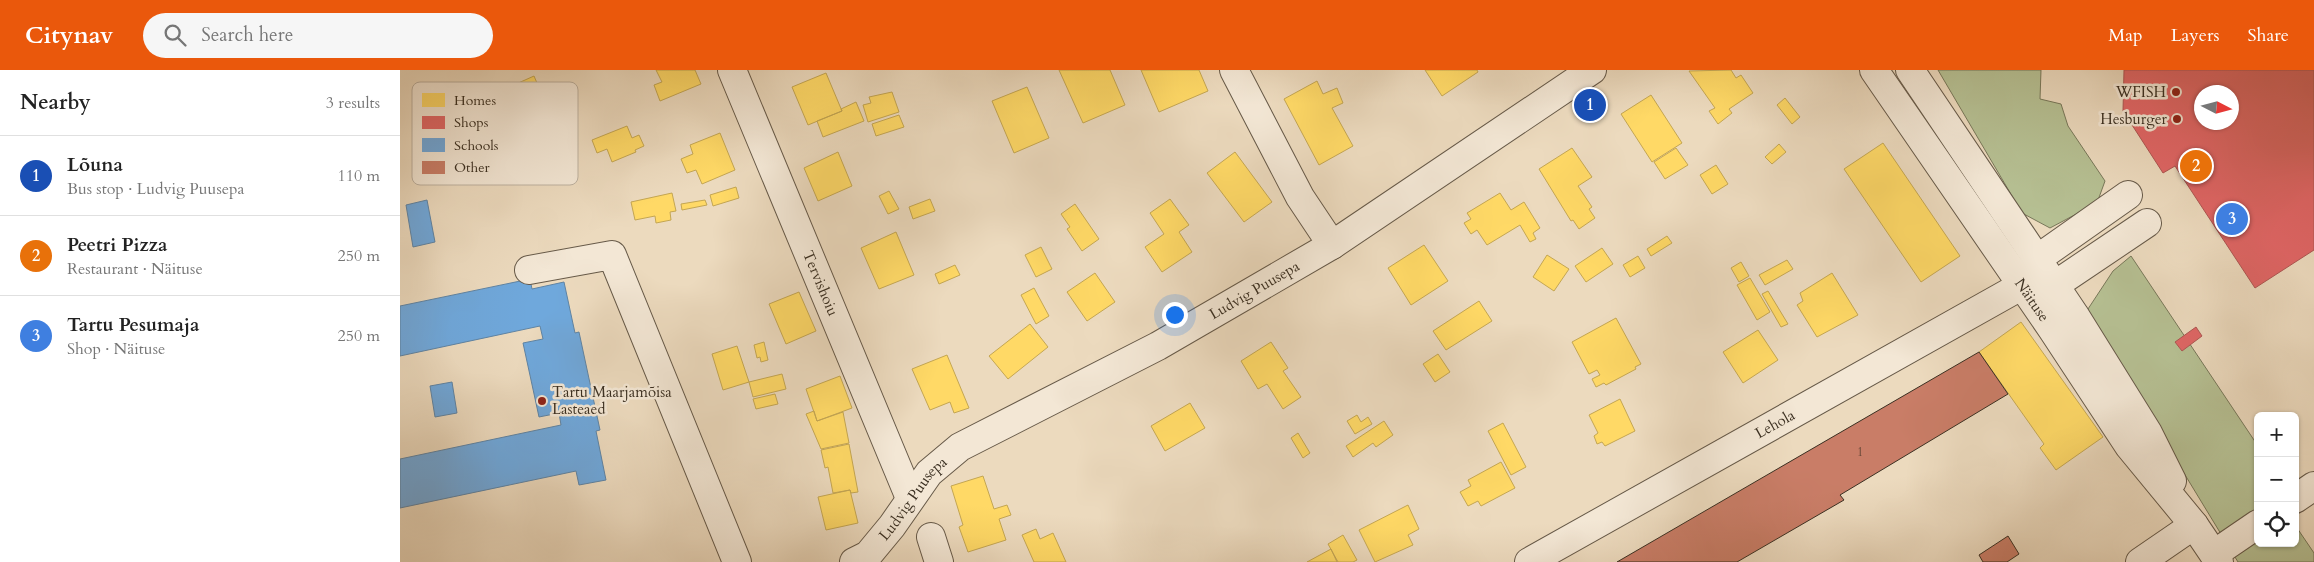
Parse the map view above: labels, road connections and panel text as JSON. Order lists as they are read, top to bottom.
{
  "streets": {
    "street": [
      "Tervishoiu",
      "Ludvig Puusepa",
      "Näituse",
      "Lehola"
    ]
  },
  "crossings": [
    ["Tervishoiu", "Ludvig Puusepa"],
    ["Näituse", "Lehola"]
  ],
  "places": ["WFISH", "Hesburger", "Tartu Maarjamõisa Lasteaed"],
  "house_numbers": ["1"],
  "legend": [
    "Homes",
    "Shops",
    "Schools",
    "Other"
  ],
  "north": "right",
  "page": {
    "header": "Citynav",
    "search": "Search here",
    "nav": ["Map", "Layers", "Share"],
    "heading": ["Nearby", "3 results"],
    "pins": ["1", "2", "3"],
    "list": [
      {
        "mark": "1",
        "name": "Lõuna",
        "note": "Bus stop · Ludvig Puusepa",
        "value": "110 m"
      },
      {
        "mark": "2",
        "name": "Peetri Pizza",
        "note": "Restaurant · Näituse",
        "value": "250 m"
      },
      {
        "mark": "3",
        "name": "Tartu Pesumaja",
        "note": "Shop · Näituse",
        "value": "250 m"
      }
    ],
    "map_buttons": ["+", "−"]
  }
}
